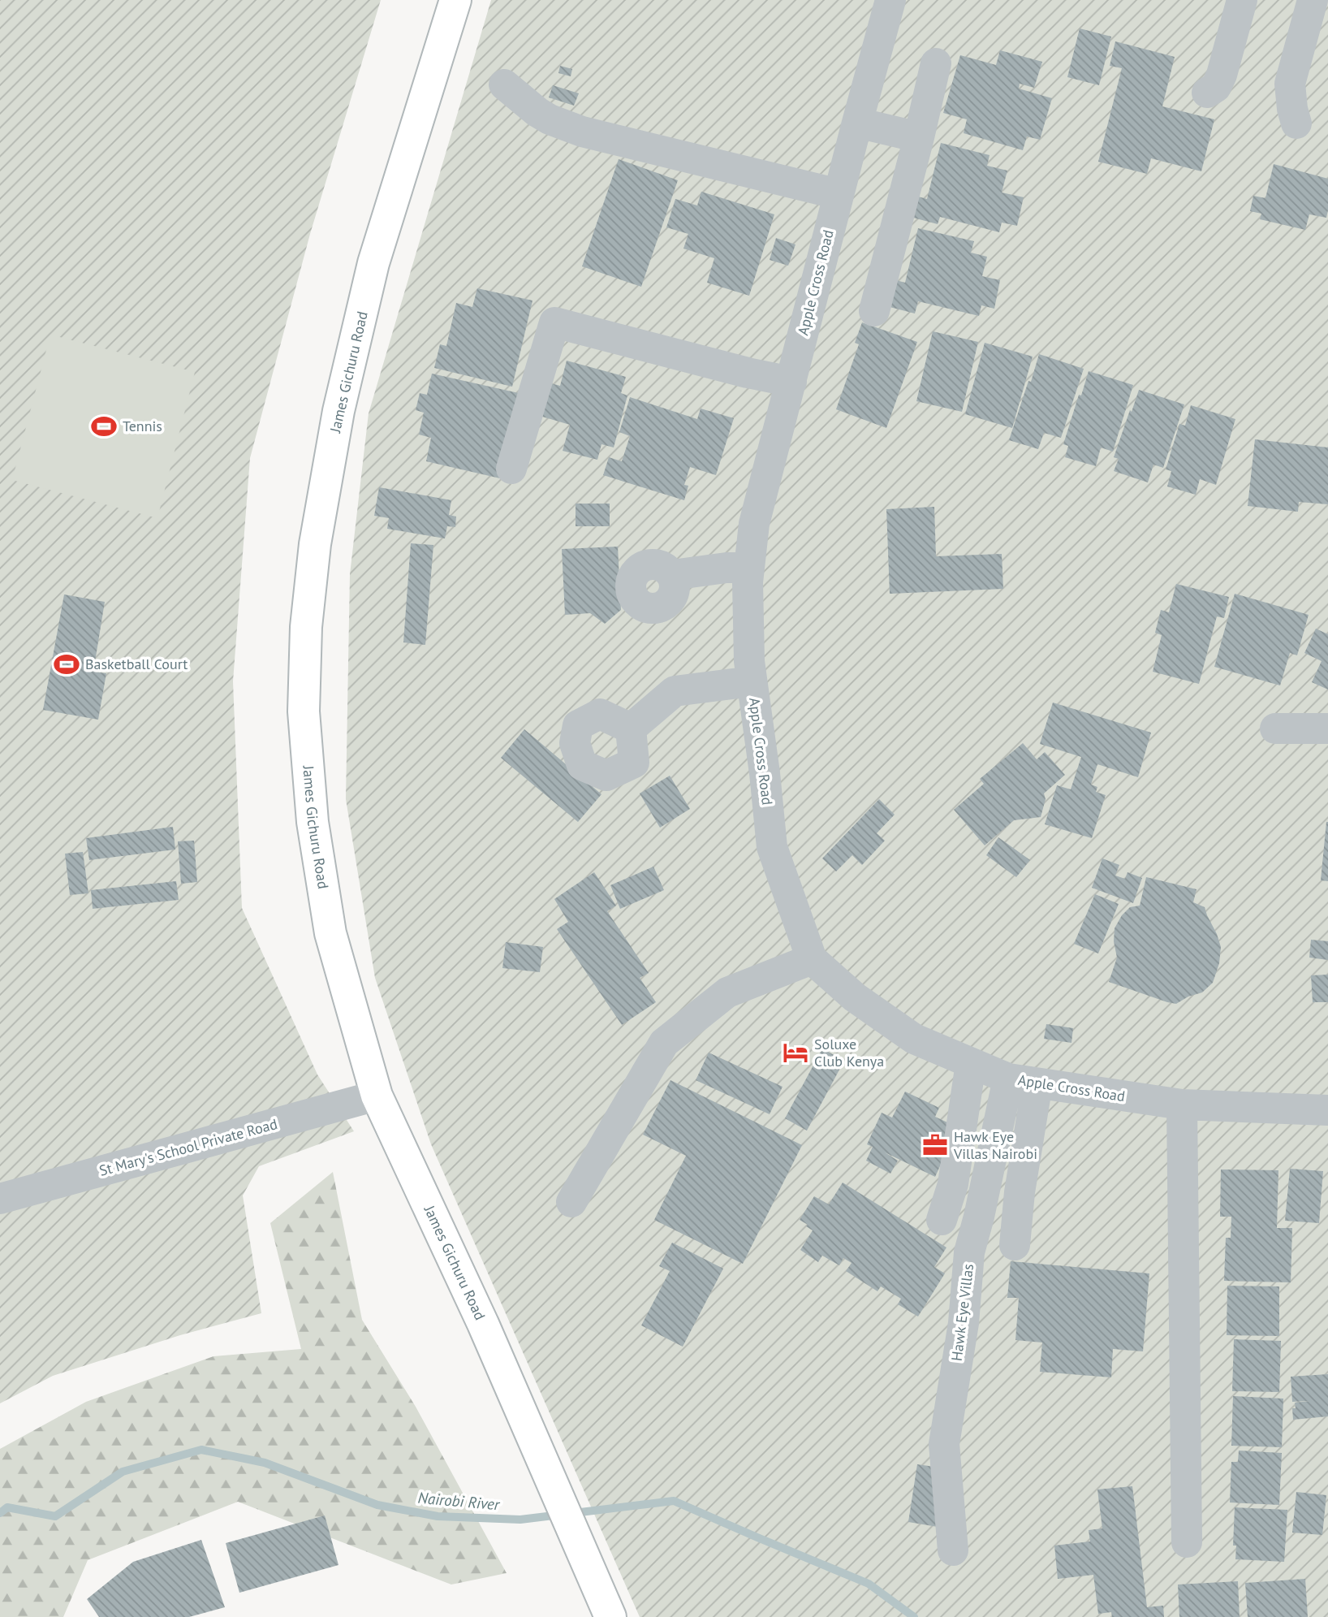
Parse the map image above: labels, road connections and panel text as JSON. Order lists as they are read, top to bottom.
{
  "streets": {
    "main road": ["James Gichuru Road"],
    "street": ["Apple Cross Road", "St Mary's School Private Road", "Hawk Eye Villas"]
  },
  "crossings": [
    ["Apple Cross Road", "Hawk Eye Villas"],
    ["James Gichuru Road", "St Mary's School Private Road"]
  ],
  "water": ["Nairobi River"],
  "places": {
    "sports": ["Tennis", "Basketball Court"],
    "hotel": ["Soluxe Club Kenya"],
    "office": ["Hawk Eye Villas Nairobi"]
  }
}
